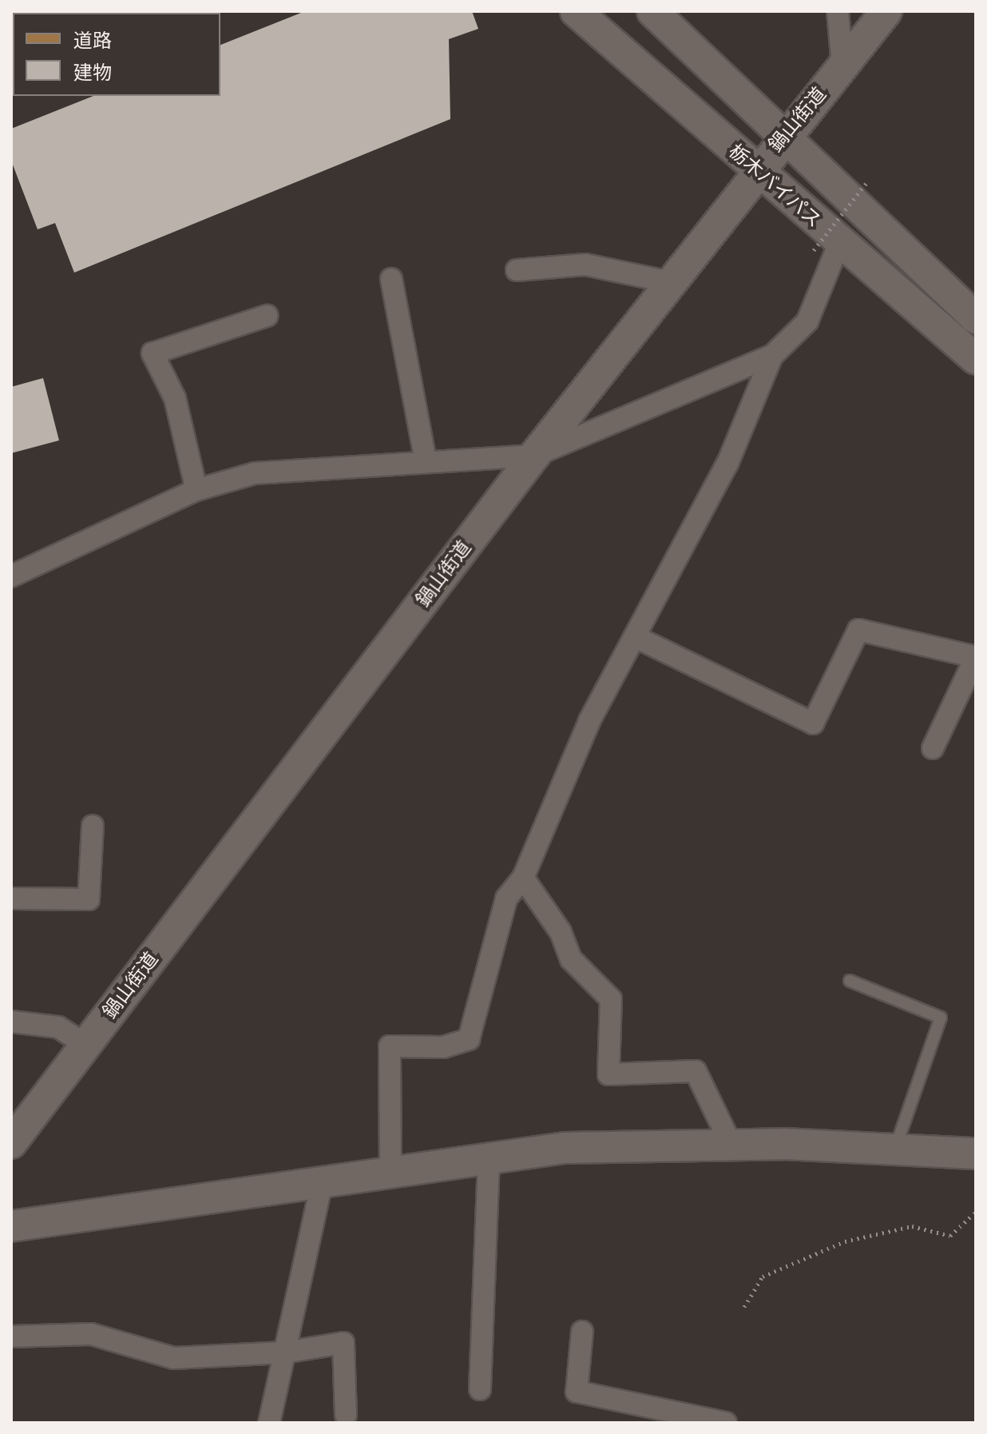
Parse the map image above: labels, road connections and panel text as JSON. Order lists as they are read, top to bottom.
{
  "streets": {
    "street": ["鍋山街道", "栃木バイパス"]
  },
  "crossings": [
    ["鍋山街道", "栃木バイパス"]
  ],
  "legend": ["道路", "建物"]
}
